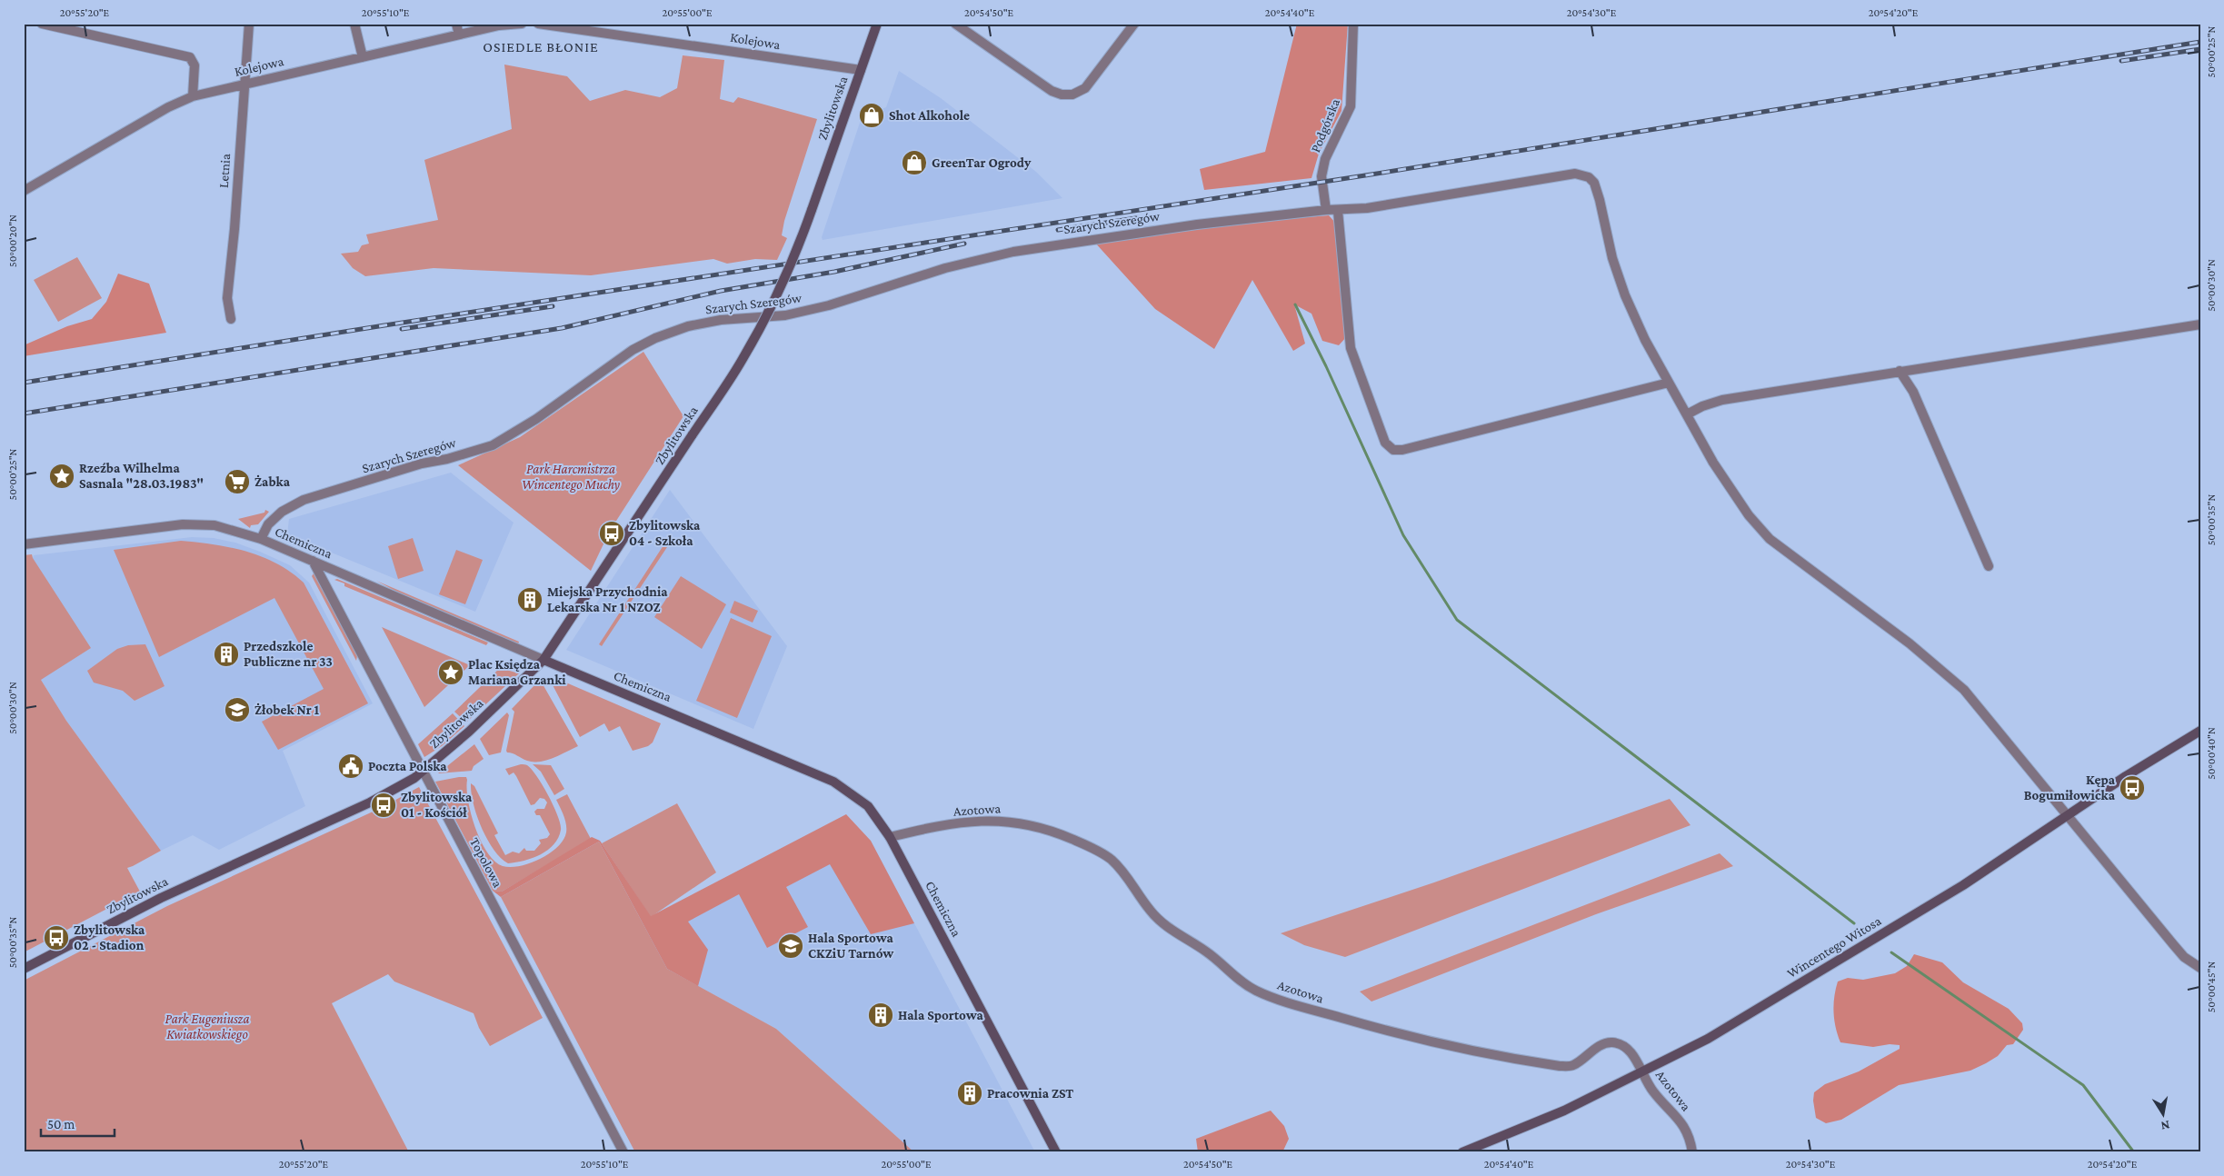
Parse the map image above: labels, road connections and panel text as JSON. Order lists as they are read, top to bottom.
{
  "streets": {
    "street": [
      "Kolejowa",
      "Zbylitowska",
      "Podgórska",
      "Letnia",
      "Szarych Szeregów",
      "Chemiczna",
      "Azotowa",
      "Topolowa",
      "Wincentego Witosa"
    ]
  },
  "crossings": [
    ["Kolejowa", "Zbylitowska"],
    ["Kolejowa", "Letnia"],
    ["Zbylitowska", "Chemiczna"],
    ["Zbylitowska", "Topolowa"],
    ["Podgórska", "Szarych Szeregów"],
    ["Szarych Szeregów", "Chemiczna"],
    ["Chemiczna", "Azotowa"],
    ["Chemiczna", "Topolowa"],
    ["Azotowa", "Wincentego Witosa"]
  ],
  "districts": ["OSIEDLE BŁONIE"],
  "parks": ["Park Harcmistrza Wincentego Muchy", "Park Eugeniusza Kwiatkowskiego"],
  "places": {
    "shop": ["Shot Alkohole", "GreenTar Ogrody"],
    "place": ["Rzeźba Wilhelma Sasnala \"28.03.1983\"", "Plac Księdza Mariana Grzanki"],
    "supermarket": ["Żabka"],
    "bus stop": [
      "Zbylitowska 04 - Szkoła",
      "Kępa Bogumiłowicka",
      "Zbylitowska 01 - Kościół",
      "Zbylitowska 02 - Stadion"
    ],
    "building": [
      "Miejska Przychodnia Lekarska Nr 1 NZOZ",
      "Przedszkole Publiczne nr 33",
      "Hala Sportowa",
      "Pracownia ZST"
    ],
    "school or university": ["Żłobek Nr 1", "Hala Sportowa CKZiU Tarnów"],
    "public building": ["Poczta Polska"]
  },
  "scale_bar": "50 m",
  "north": "bottom",
  "coordinates": [
    "20°55'20\"E",
    "20°55'10\"E",
    "20°55'00\"E",
    "20°54'50\"E",
    "20°54'40\"E",
    "20°54'30\"E",
    "20°54'20\"E",
    "50°00'25\"N",
    "50°00'20\"N",
    "50°00'30\"N",
    "50°00'35\"N",
    "50°00'40\"N",
    "50°00'45\"N"
  ]
}
